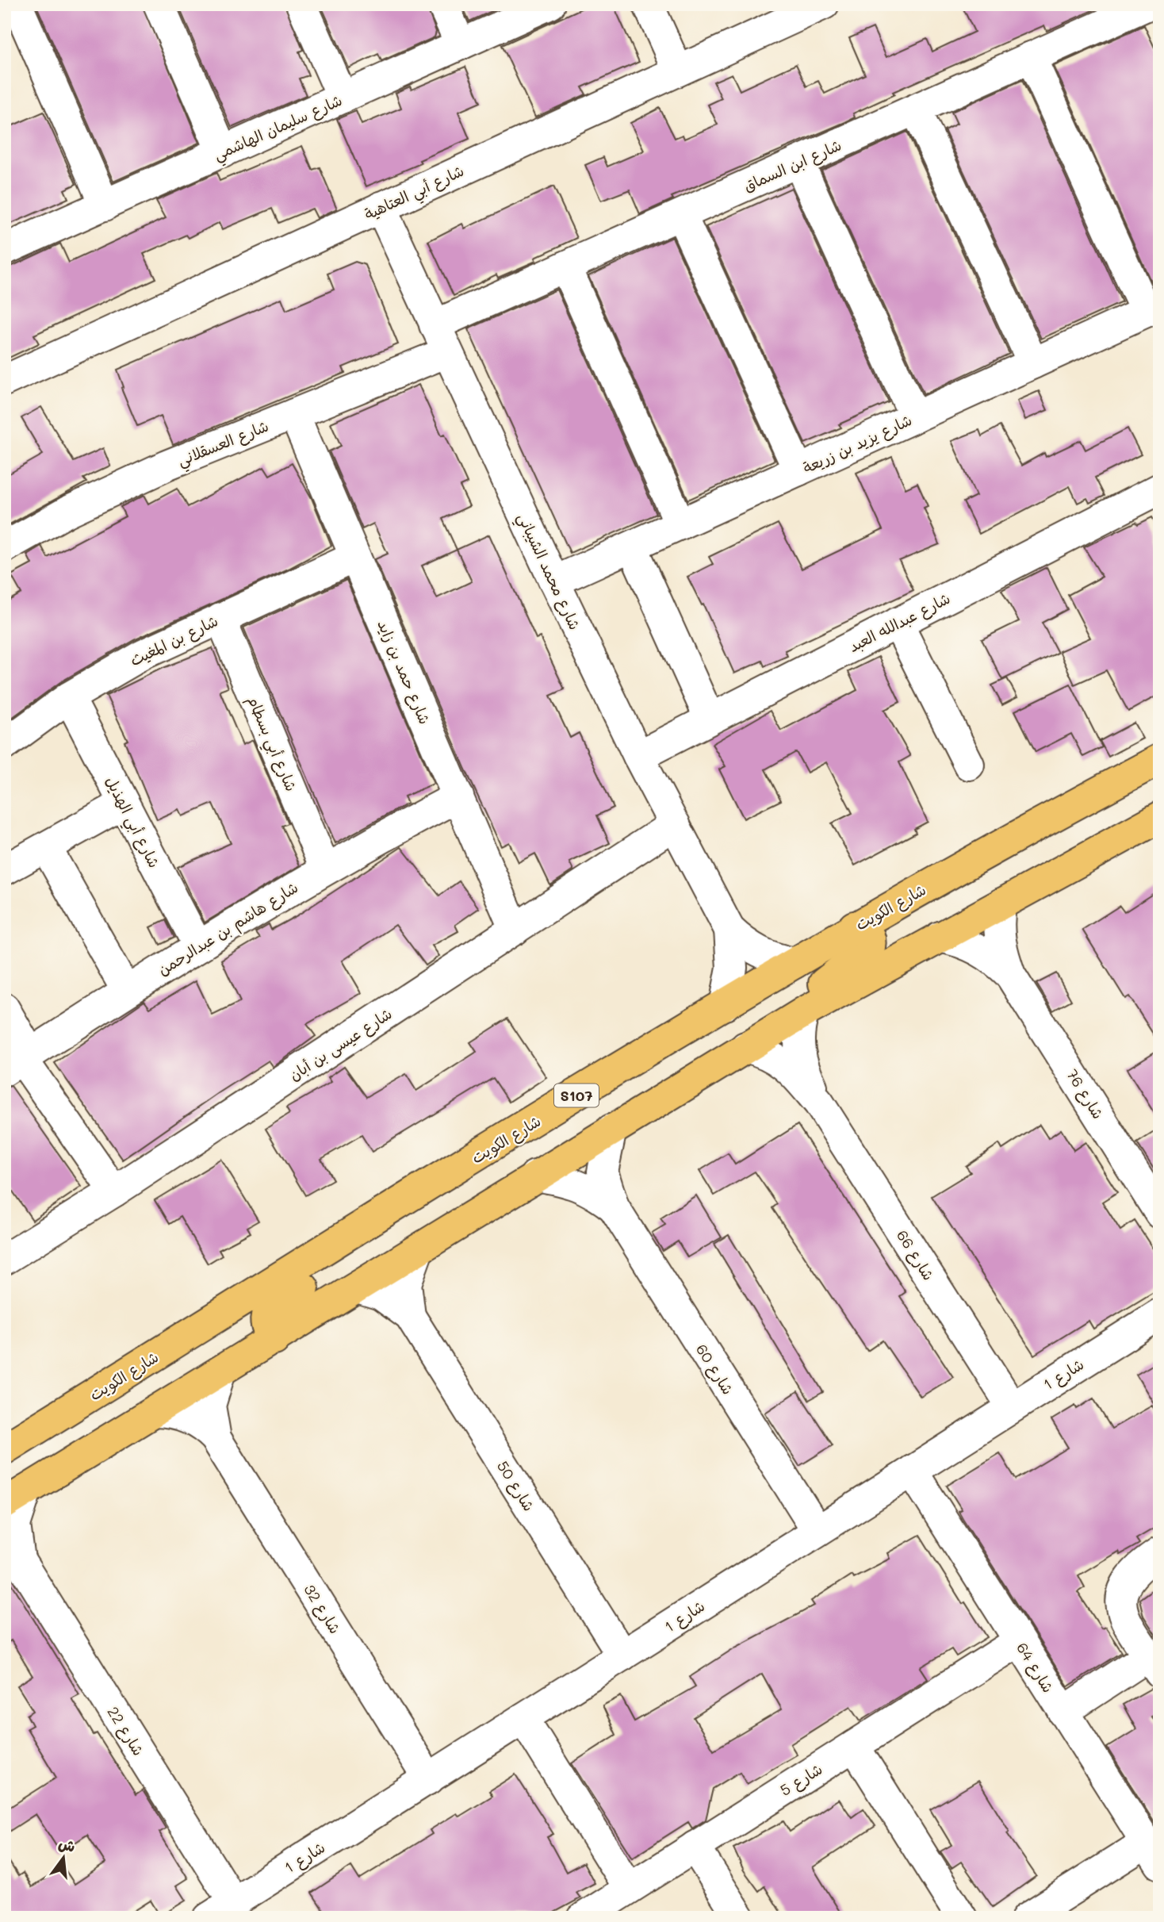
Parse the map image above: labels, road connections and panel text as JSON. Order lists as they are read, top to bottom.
{
  "streets": {
    "main road": ["شارع الكويت", "S107"],
    "street": [
      "شارع سليمان الهاشمي",
      "شارع ابن السماق",
      "شارع أبي العتاهية",
      "شارع العسقلاني",
      "شارع يزيد بن زريعة",
      "شارع محمد الشيباني",
      "شارع عبدالله العبد",
      "شارع بن المغيث",
      "شارع حمد بن زايد",
      "شارع أبي بسطام",
      "شارع أبي الهذيل",
      "شارع هاشم بن عبدالرحمن",
      "شارع عيسى بن أبان",
      "شارع 76",
      "شارع 66",
      "شارع 60",
      "شارع 1",
      "شارع 50",
      "شارع 32",
      "شارع 64",
      "شارع 22",
      "شارع 5"
    ]
  },
  "crossings": [
    ["شارع ابن السماق", "شارع محمد الشيباني"],
    ["شارع أبي العتاهية", "شارع محمد الشيباني"],
    ["شارع العسقلاني", "شارع محمد الشيباني"],
    ["شارع العسقلاني", "شارع حمد بن زايد"],
    ["شارع يزيد بن زريعة", "شارع محمد الشيباني"],
    ["شارع محمد الشيباني", "شارع عبدالله العبد"],
    ["شارع محمد الشيباني", "شارع الكويت"],
    ["شارع محمد الشيباني", "شارع عيسى بن أبان"],
    ["شارع بن المغيث", "شارع حمد بن زايد"],
    ["شارع بن المغيث", "شارع أبي بسطام"],
    ["شارع بن المغيث", "شارع أبي الهذيل"],
    ["شارع حمد بن زايد", "شارع هاشم بن عبدالرحمن"],
    ["شارع حمد بن زايد", "شارع عيسى بن أبان"],
    ["شارع أبي بسطام", "شارع هاشم بن عبدالرحمن"],
    ["شارع أبي الهذيل", "شارع هاشم بن عبدالرحمن"],
    ["شارع 66", "شارع 1"],
    ["شارع 60", "شارع 1"],
    ["شارع 1", "شارع 50"],
    ["شارع 1", "شارع 32"],
    ["شارع 1", "شارع 64"],
    ["شارع 1", "شارع 22"],
    ["شارع 64", "شارع 5"]
  ],
  "north": "top"
}
